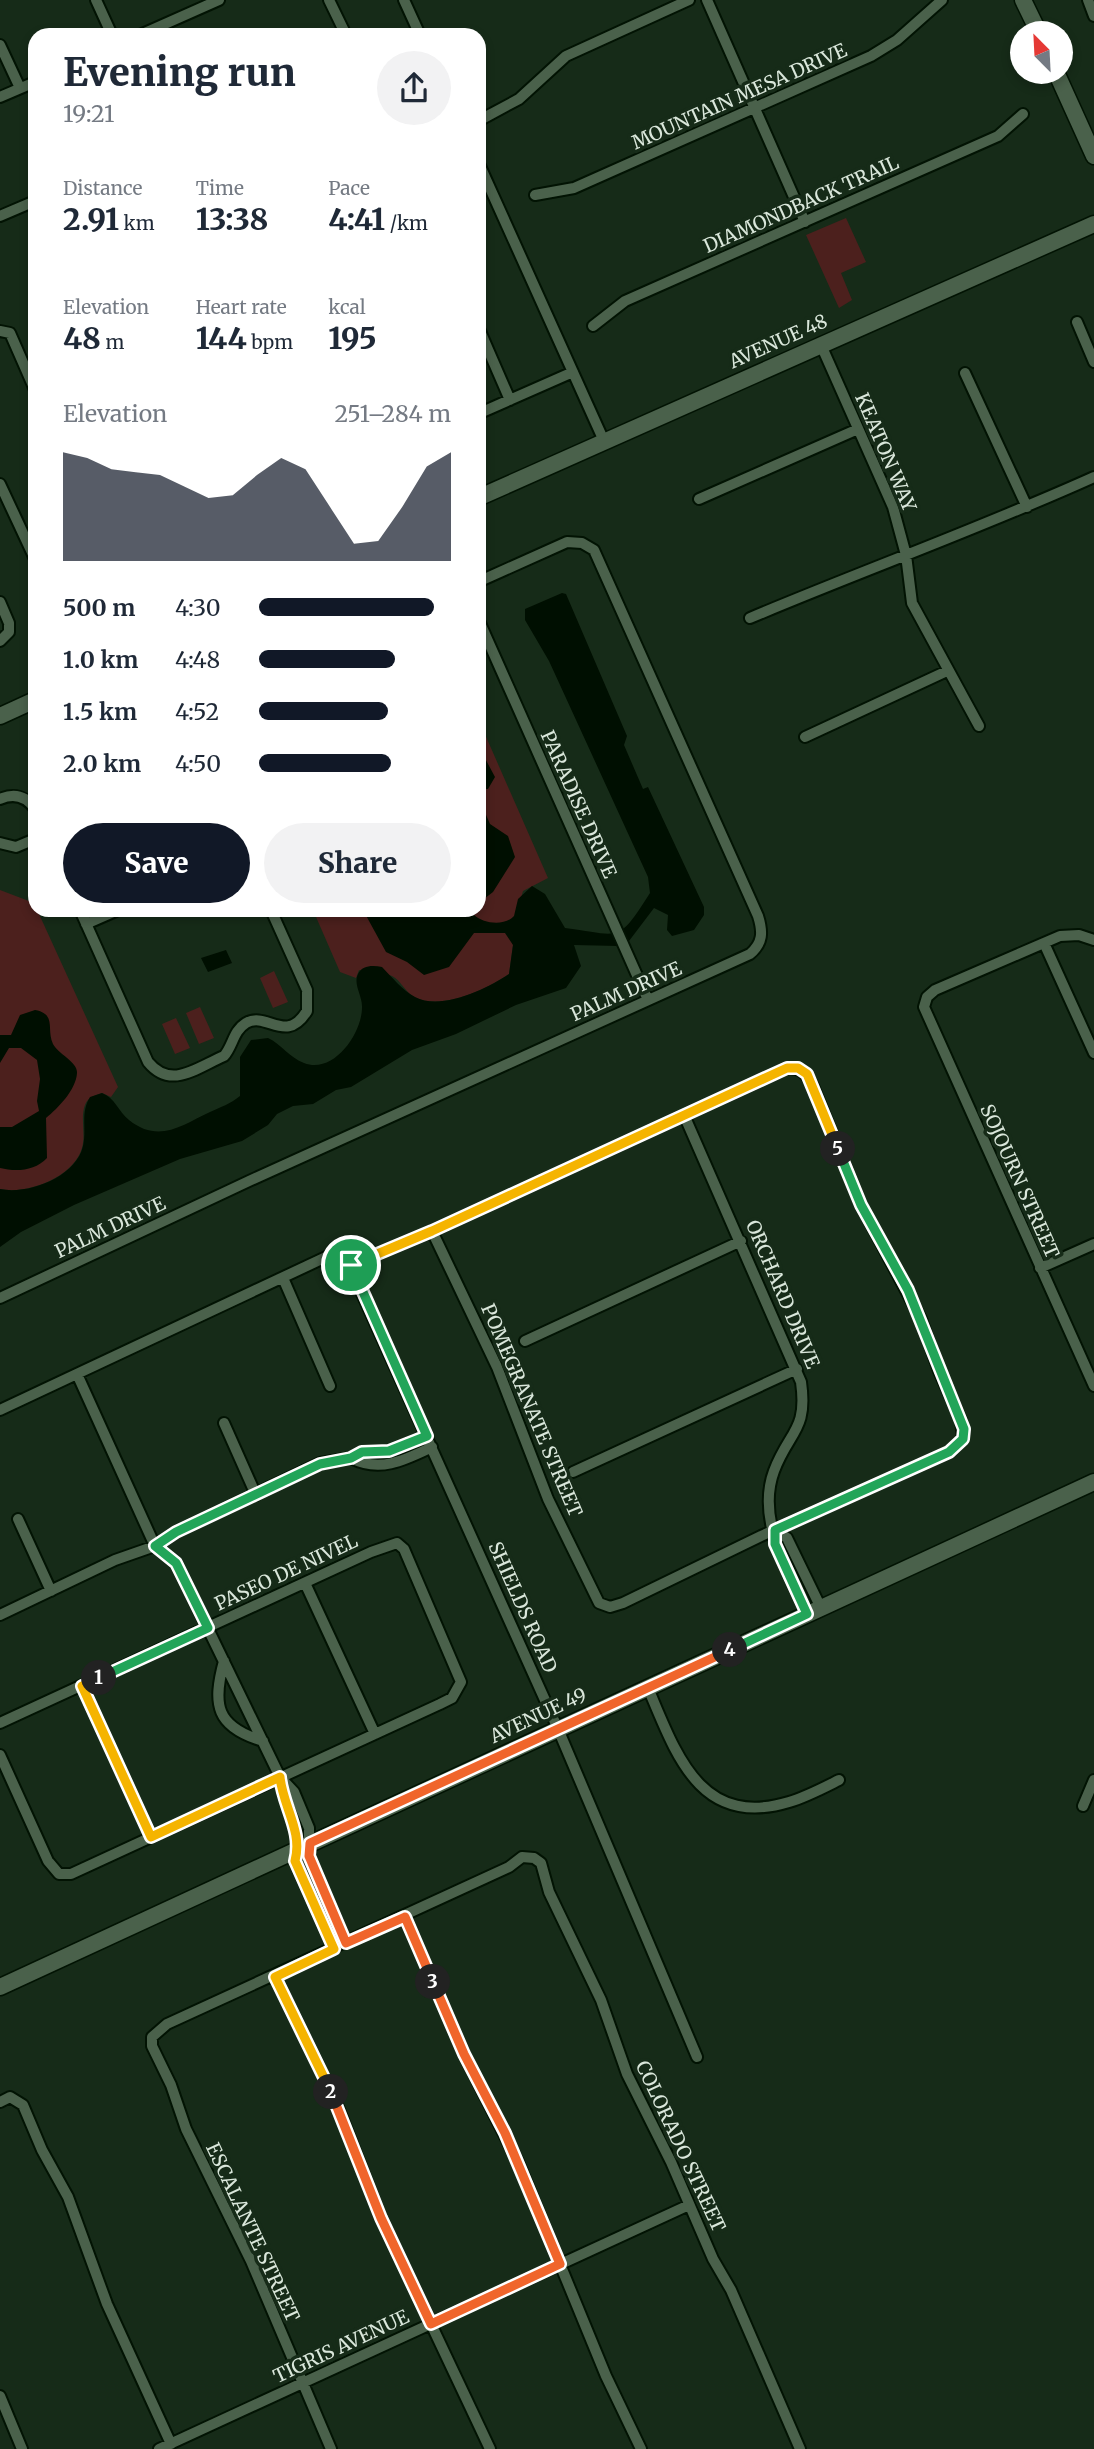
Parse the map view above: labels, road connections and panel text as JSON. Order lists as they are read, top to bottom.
{
  "streets": {
    "street": [
      "MOUNTAIN MESA DRIVE",
      "DIAMONDBACK TRAIL",
      "AVENUE 48",
      "KEATON WAY",
      "PARADISE DRIVE",
      "PALM DRIVE",
      "SOJOURN STREET",
      "ORCHARD DRIVE",
      "POMEGRANATE STREET",
      "PASEO DE NIVEL",
      "SHIELDS ROAD",
      "AVENUE 49",
      "COLORADO STREET",
      "ESCALANTE STREET",
      "TIGRIS AVENUE"
    ]
  },
  "crossings": [
    ["AVENUE 48", "KEATON WAY"],
    ["PARADISE DRIVE", "PALM DRIVE"],
    ["ORCHARD DRIVE", "POMEGRANATE STREET"],
    ["ORCHARD DRIVE", "AVENUE 49"],
    ["SHIELDS ROAD", "AVENUE 49"],
    ["COLORADO STREET", "TIGRIS AVENUE"],
    ["ESCALANTE STREET", "TIGRIS AVENUE"]
  ],
  "north": "top left",
  "page": {
    "heading": ["Evening run", "19:21"],
    "stats": [
      ["Distance", "2.91 km"],
      ["Time", "13:38"],
      ["Pace", "4:41 /km"],
      ["Elevation", "48 m"],
      ["Heart rate", "144 bpm"],
      ["kcal", "195"]
    ],
    "chart": ["Elevation", "251–284 m"],
    "list": [
      {
        "name": "500 m",
        "note": "4:30"
      },
      {
        "name": "1.0 km",
        "note": "4:48"
      },
      {
        "name": "1.5 km",
        "note": "4:52"
      },
      {
        "name": "2.0 km",
        "note": "4:50"
      }
    ],
    "buttons": ["Save", "Share"],
    "pins": [
      "5",
      "4",
      "1",
      "3",
      "2"
    ]
  }
}
